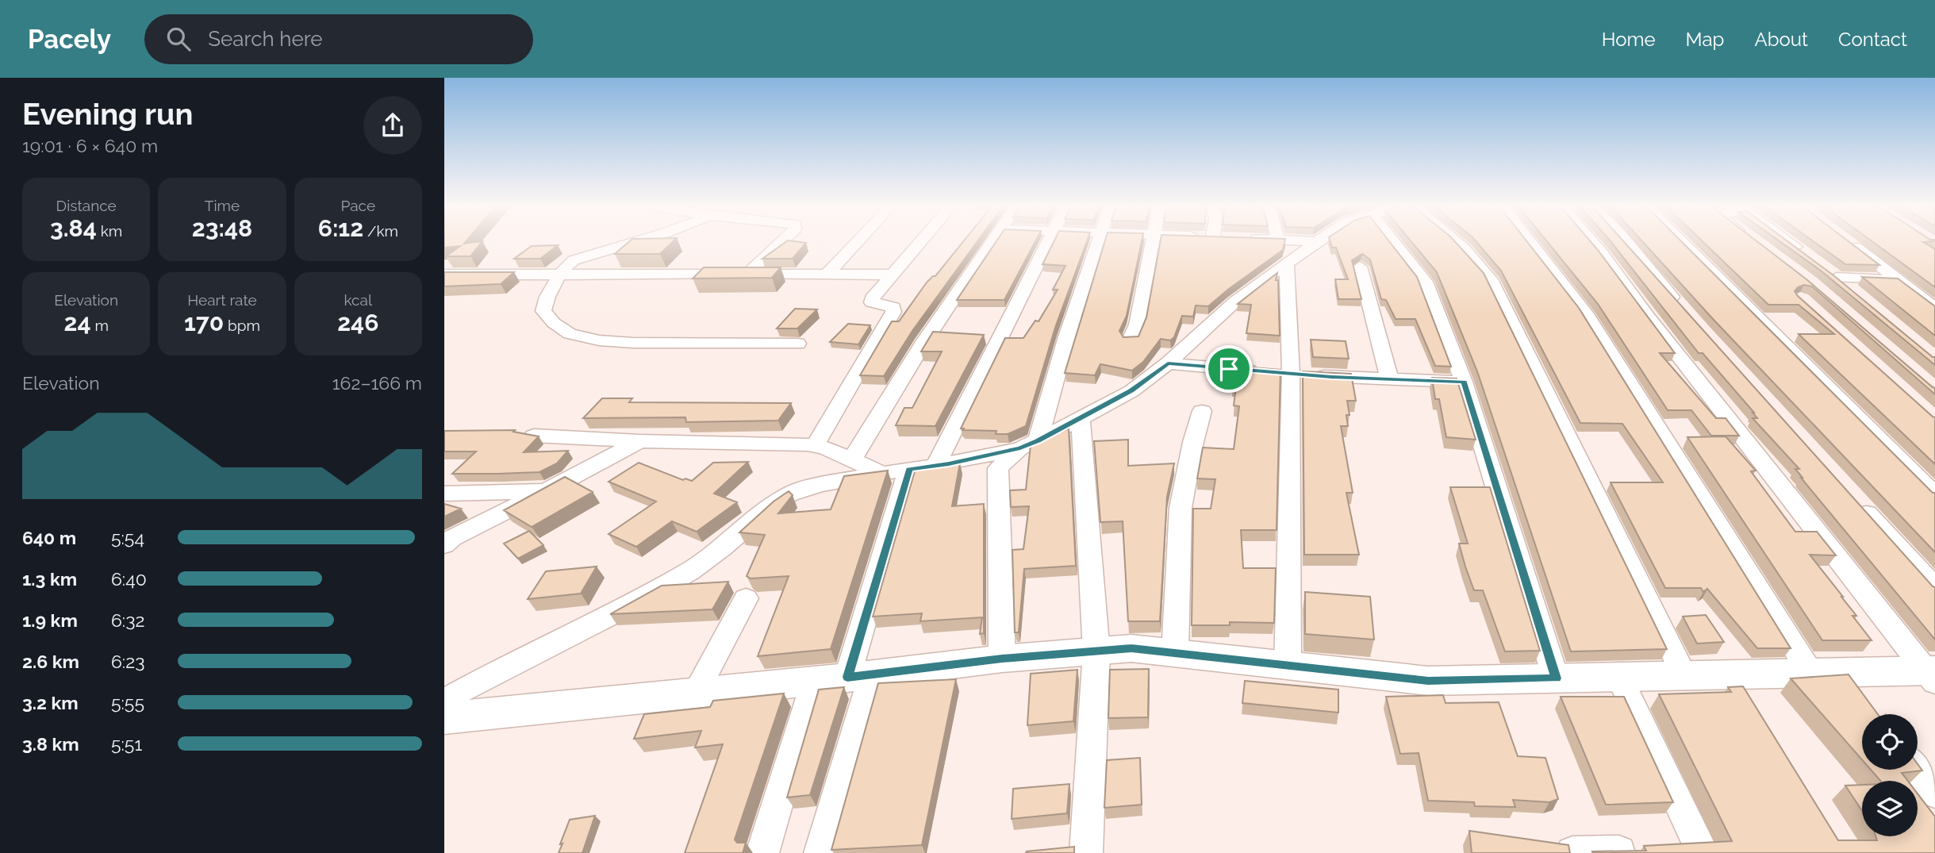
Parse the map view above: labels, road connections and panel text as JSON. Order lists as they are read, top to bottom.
{
  "page": {
    "header": "Pacely",
    "search": "Search here",
    "nav": [
      "Home",
      "Map",
      "About",
      "Contact"
    ],
    "heading": ["Evening run", "19:01 · 6 × 640 m"],
    "stats": [
      ["Distance", "3.84 km"],
      ["Time", "23:48"],
      ["Pace", "6:12 /km"],
      ["Elevation", "24 m"],
      ["Heart rate", "170 bpm"],
      ["kcal", "246"]
    ],
    "chart": ["Elevation", "162–166 m"],
    "list": [
      {
        "name": "640 m",
        "note": "5:54"
      },
      {
        "name": "1.3 km",
        "note": "6:40"
      },
      {
        "name": "1.9 km",
        "note": "6:32"
      },
      {
        "name": "2.6 km",
        "note": "6:23"
      },
      {
        "name": "3.2 km",
        "note": "5:55"
      },
      {
        "name": "3.8 km",
        "note": "5:51"
      }
    ]
  }
}
